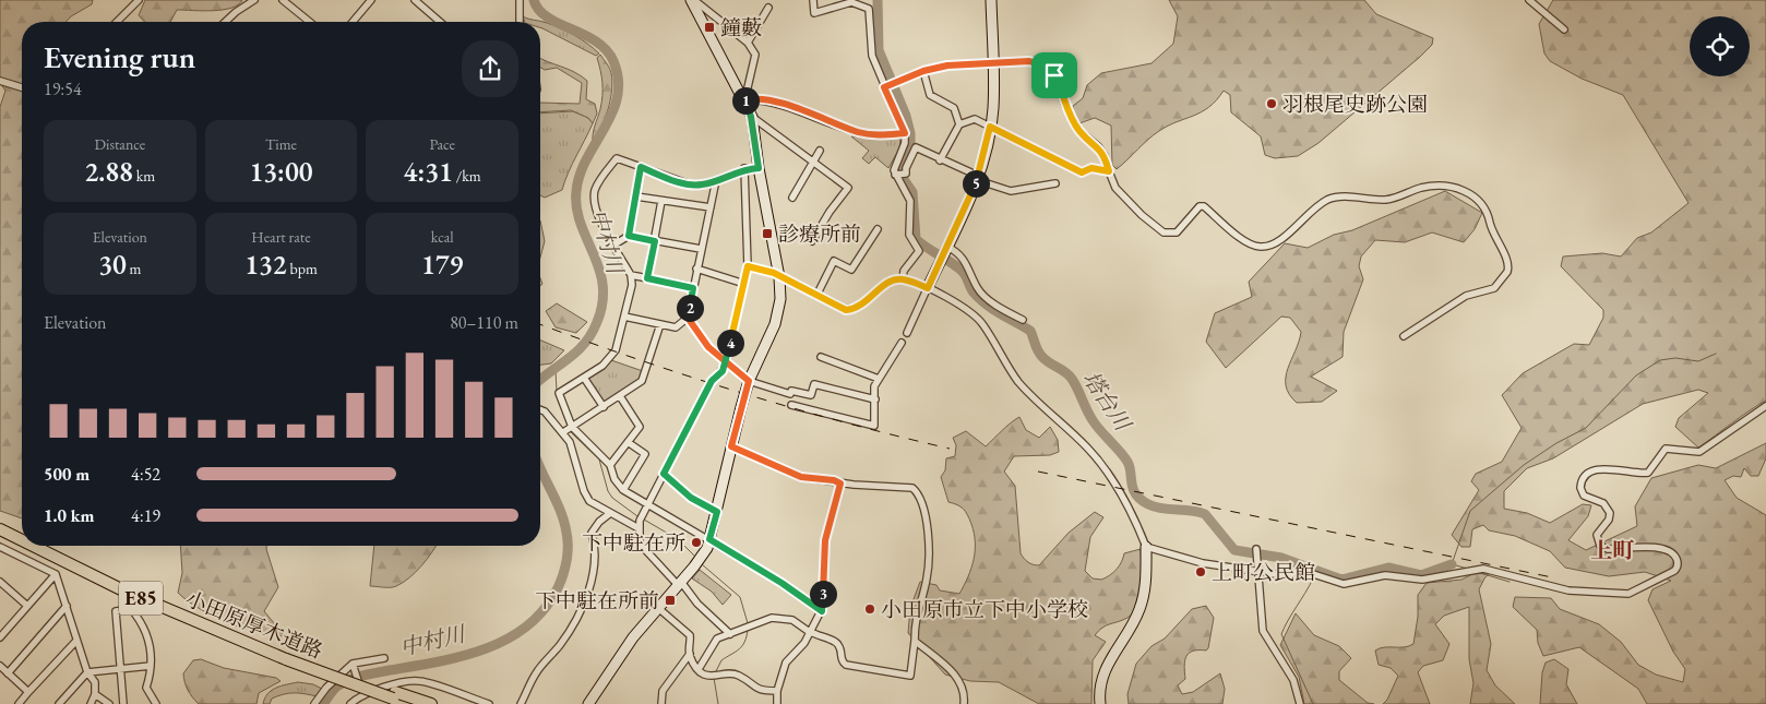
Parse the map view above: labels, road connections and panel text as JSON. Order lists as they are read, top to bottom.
{
  "streets": {
    "highway": ["E85", "小田原厚木道路"]
  },
  "districts": ["上町"],
  "water": ["中村川", "塔台川"],
  "places": {
    "transit": ["鐘藪", "診療所前", "下中駐在所前"],
    "other": [
      "羽根尾史跡公園",
      "下中駐在所",
      "上町公民館",
      "小田原市立下中小学校"
    ]
  },
  "page": {
    "heading": ["Evening run", "19:54"],
    "pins": [
      "1",
      "5",
      "2",
      "4",
      "3"
    ],
    "stats": [
      ["Distance", "2.88 km"],
      ["Time", "13:00"],
      ["Pace", "4:31 /km"],
      ["Elevation", "30 m"],
      ["Heart rate", "132 bpm"],
      ["kcal", "179"]
    ],
    "chart": ["Elevation", "80–110 m"],
    "list": [
      {
        "name": "500 m",
        "note": "4:52"
      },
      {
        "name": "1.0 km",
        "note": "4:19"
      }
    ]
  }
}
